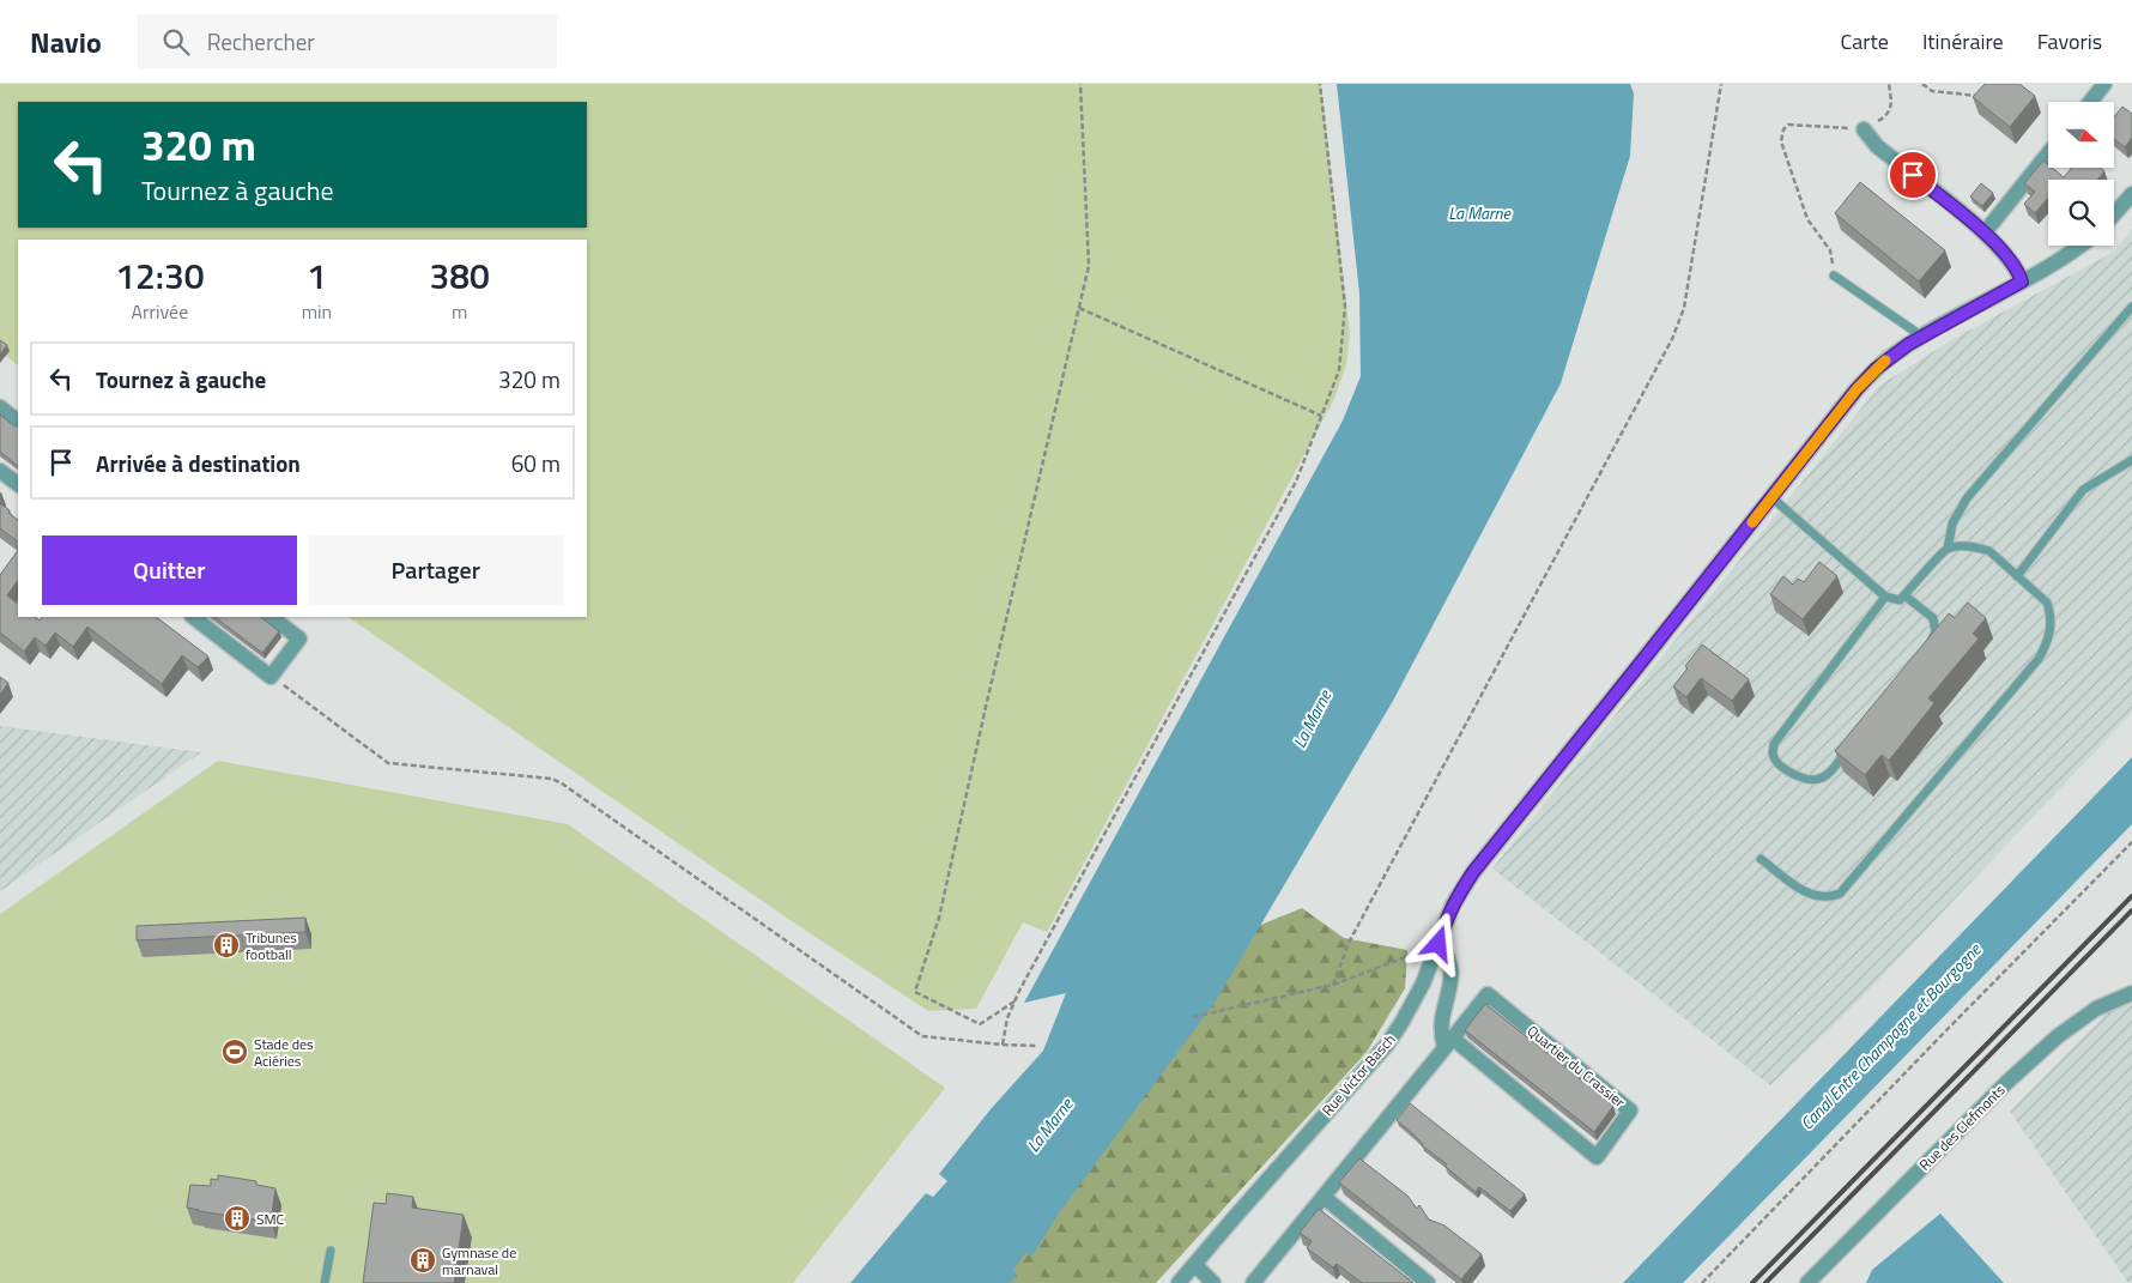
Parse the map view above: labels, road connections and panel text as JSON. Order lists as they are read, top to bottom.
{
  "streets": {
    "street": ["Quartier du Crassier", "Rue Victor Basch", "Rue des Clefmonts"]
  },
  "water": ["La Marne", "Canal Entre Champagne et Bourgogne"],
  "places": {
    "building": ["Tribunes football", "SMC", "Gymnase de marnaval"],
    "sports": ["Stade des Aciéries"]
  },
  "north": "right",
  "page": {
    "header": "Navio",
    "search": "Rechercher",
    "nav": ["Carte", "Itinéraire", "Favoris"],
    "turn": ["320 m", "Tournez à gauche"],
    "eta": [
      "12:30",
      "Arrivée",
      "1",
      "min",
      "380",
      "m"
    ],
    "list": [
      {
        "name": "Tournez à gauche",
        "value": "320 m"
      },
      {
        "name": "Arrivée à destination",
        "value": "60 m"
      }
    ],
    "buttons": ["Quitter", "Partager"]
  }
}
